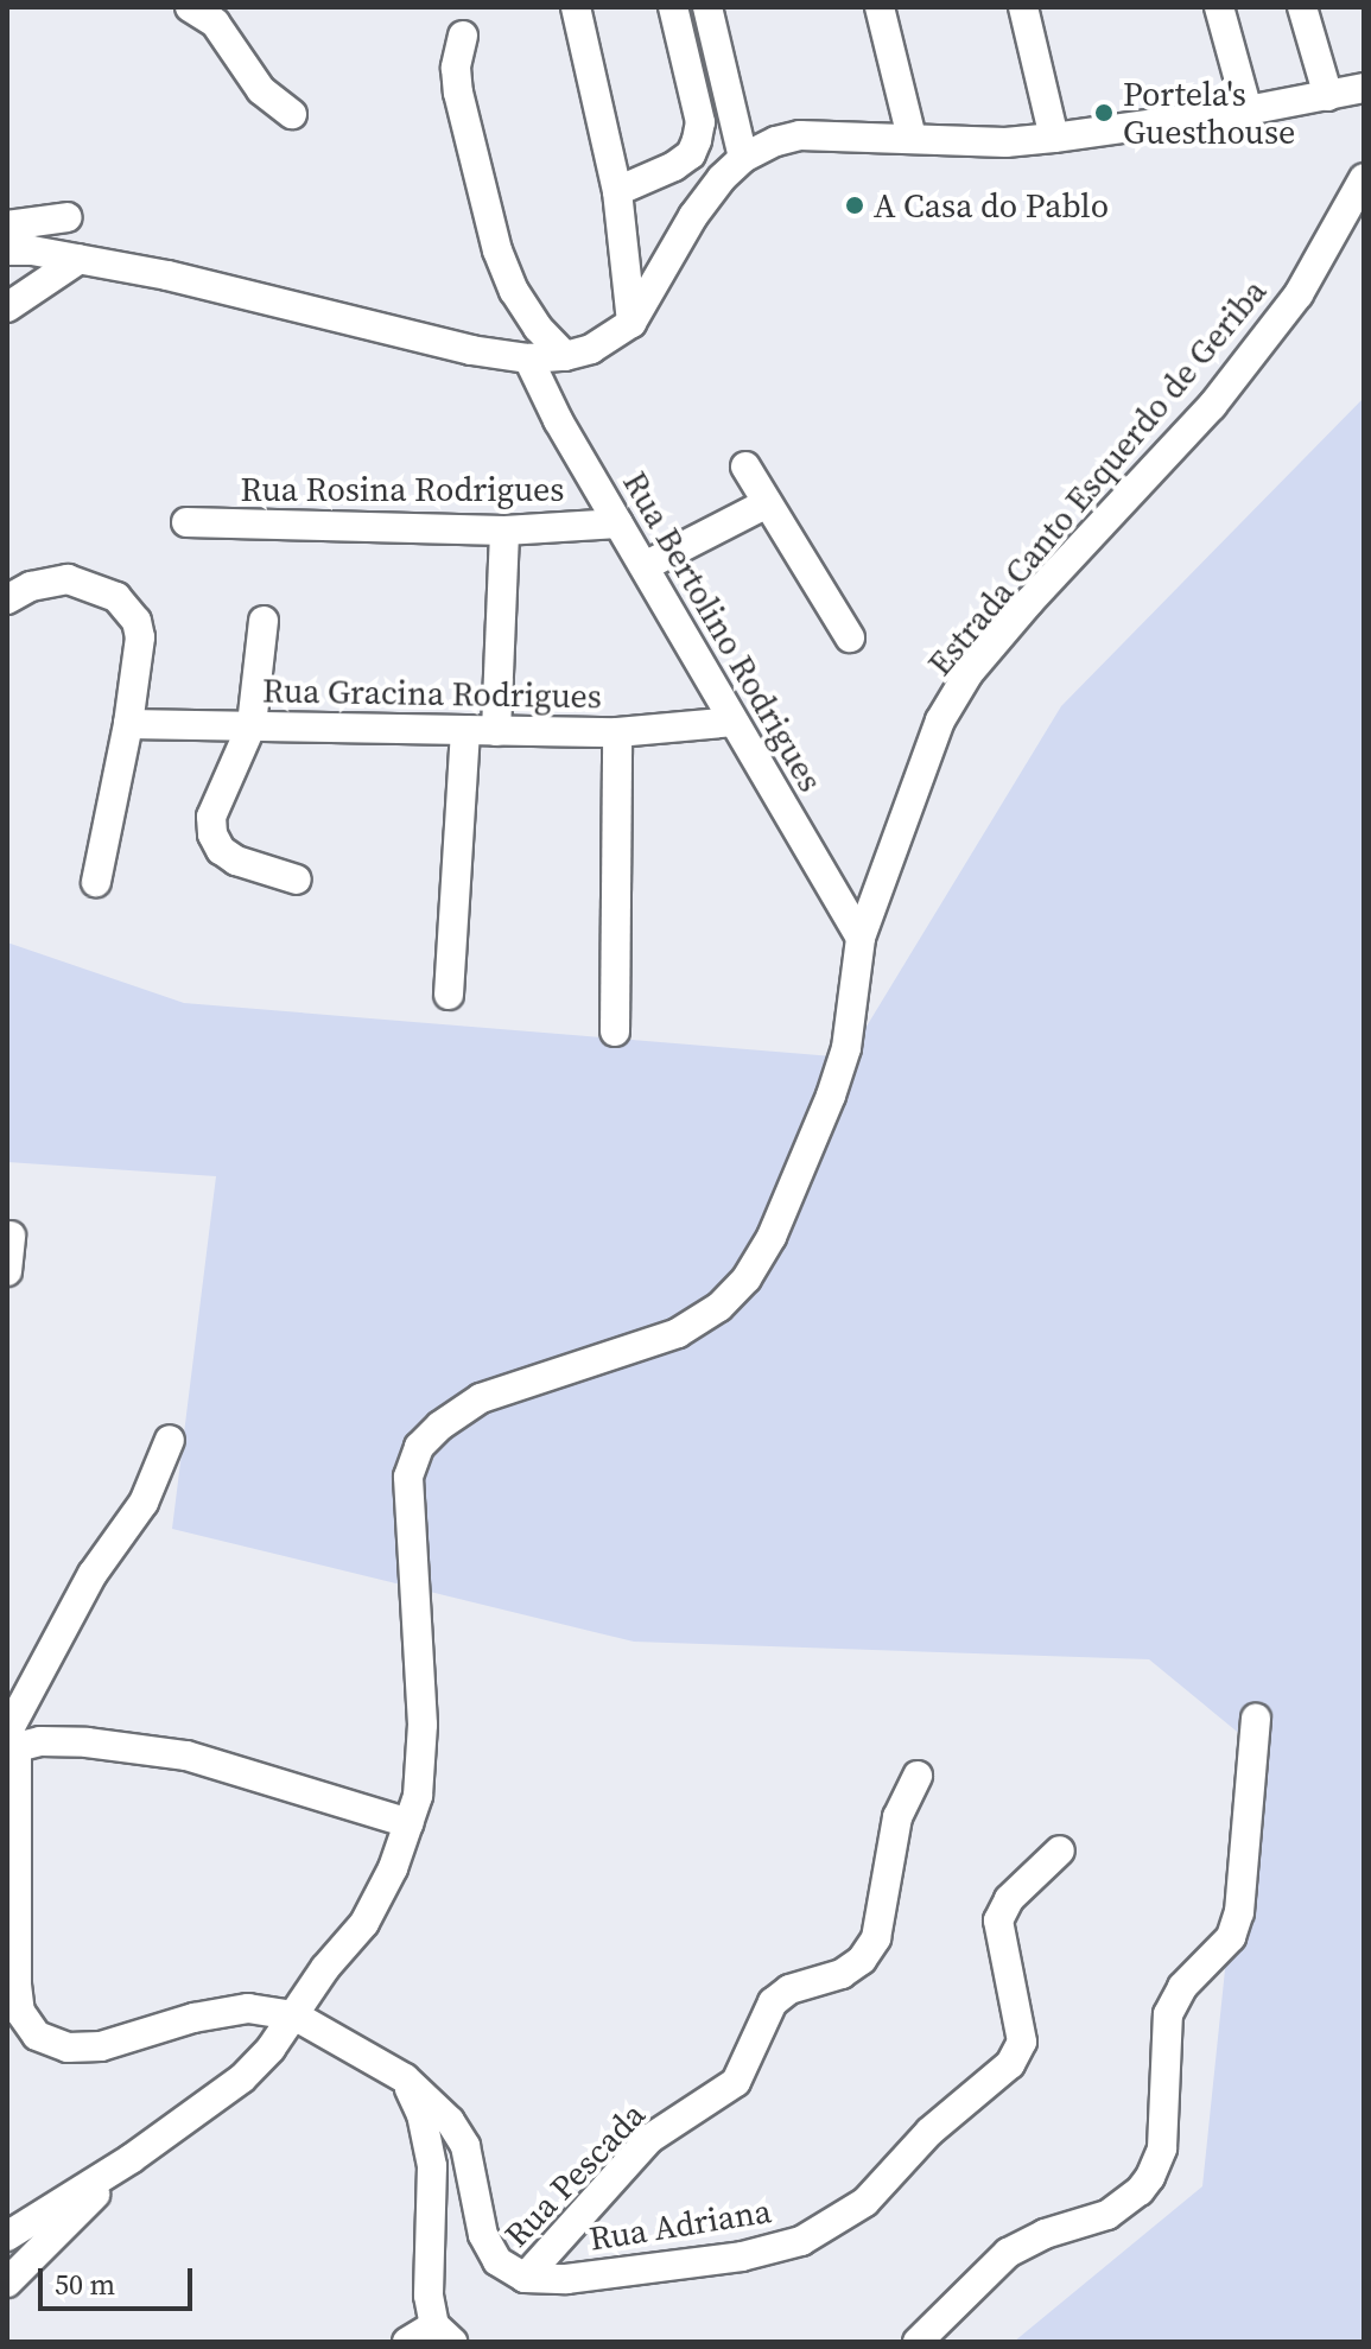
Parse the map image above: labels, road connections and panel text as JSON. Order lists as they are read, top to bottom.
{
  "streets": {
    "street": [
      "Estrada Canto Esquerdo de Geriba",
      "Rua Rosina Rodrigues",
      "Rua Bertolino Rodrigues",
      "Rua Gracina Rodrigues",
      "Rua Pescada",
      "Rua Adriana"
    ]
  },
  "crossings": [
    ["Estrada Canto Esquerdo de Geriba", "Rua Bertolino Rodrigues"],
    ["Rua Rosina Rodrigues", "Rua Bertolino Rodrigues"],
    ["Rua Bertolino Rodrigues", "Rua Gracina Rodrigues"],
    ["Rua Pescada", "Rua Adriana"]
  ],
  "places": ["Portela's Guesthouse", "A Casa do Pablo"],
  "scale_bar": "50 m"
}
